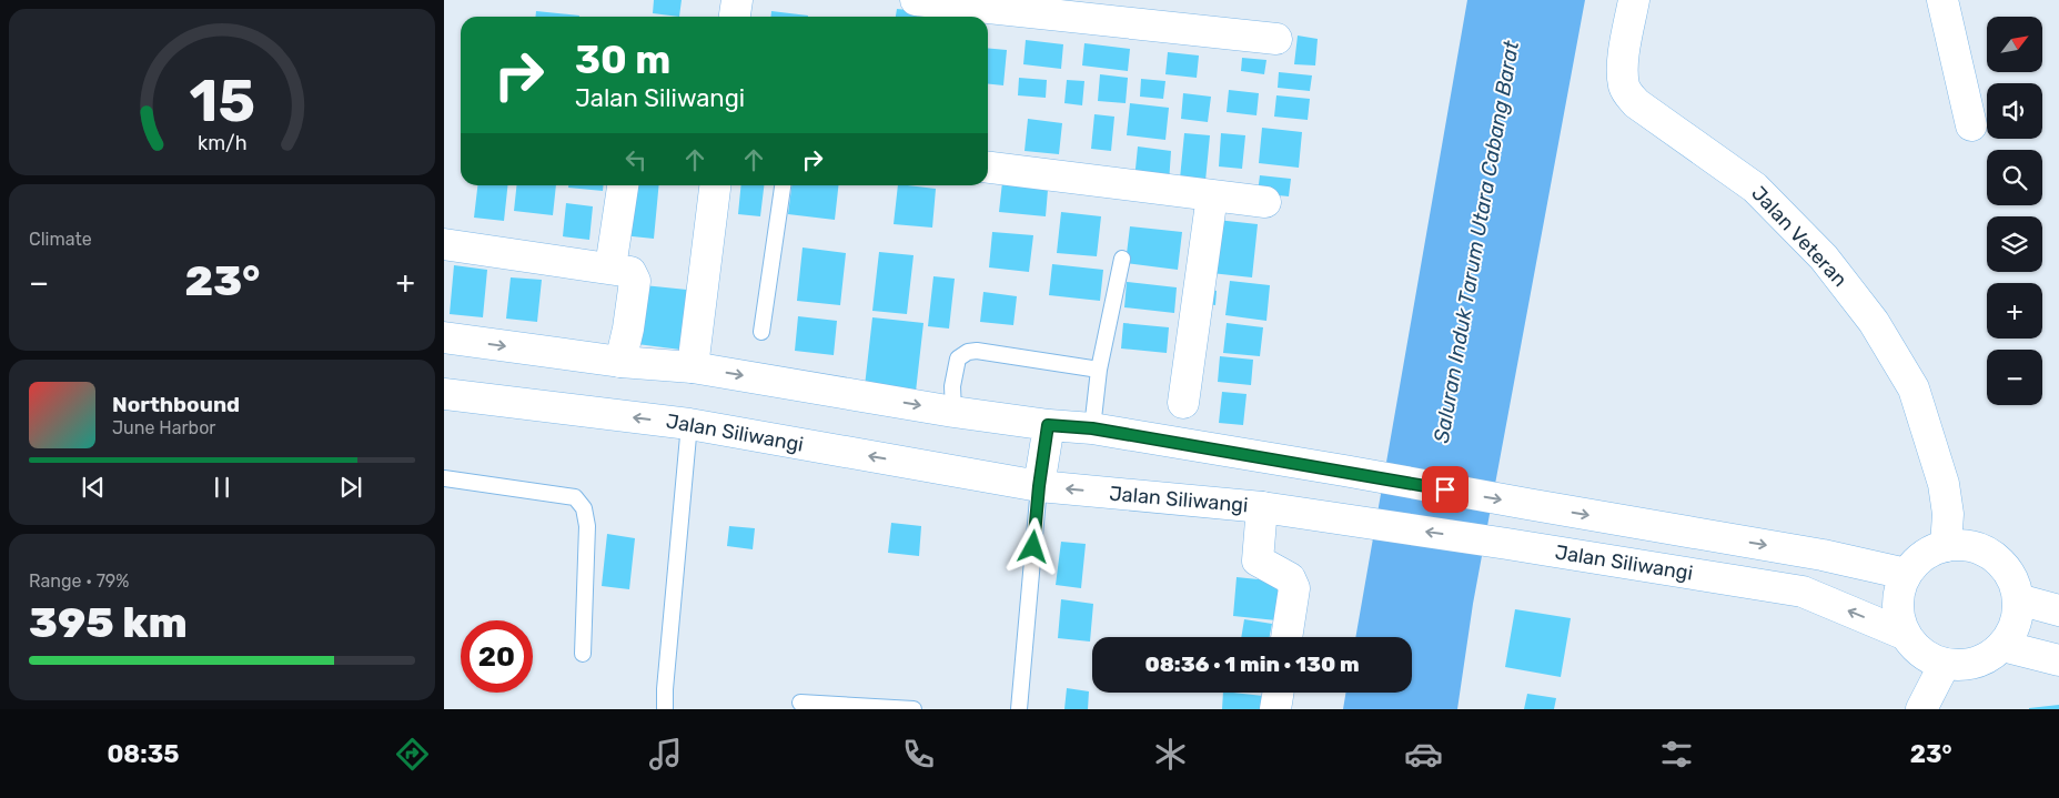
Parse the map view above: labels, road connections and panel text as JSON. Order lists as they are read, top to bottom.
{
  "streets": {
    "main road": ["Jalan Veteran", "Jalan Siliwangi"]
  },
  "crossings": [
    ["Jalan Veteran", "Jalan Siliwangi"]
  ],
  "water": ["Saluran Induk Tarum Utara Cabang Barat"],
  "north": "top right",
  "page": {
    "map_buttons": ["+", "−"],
    "turn": ["30 m", "Jalan Siliwangi"],
    "tile": [
      "Climate",
      ["Range · 79%", "395 km"]
    ],
    "heat": ["−", "23°", "+"],
    "song": ["Northbound", "June Harbor"],
    "limit": "20",
    "trip": "08:36 · 1 min · 130 m",
    "tabs": ["08:35", "23°"],
    "gauge": ["15", "km/h"]
  }
}
